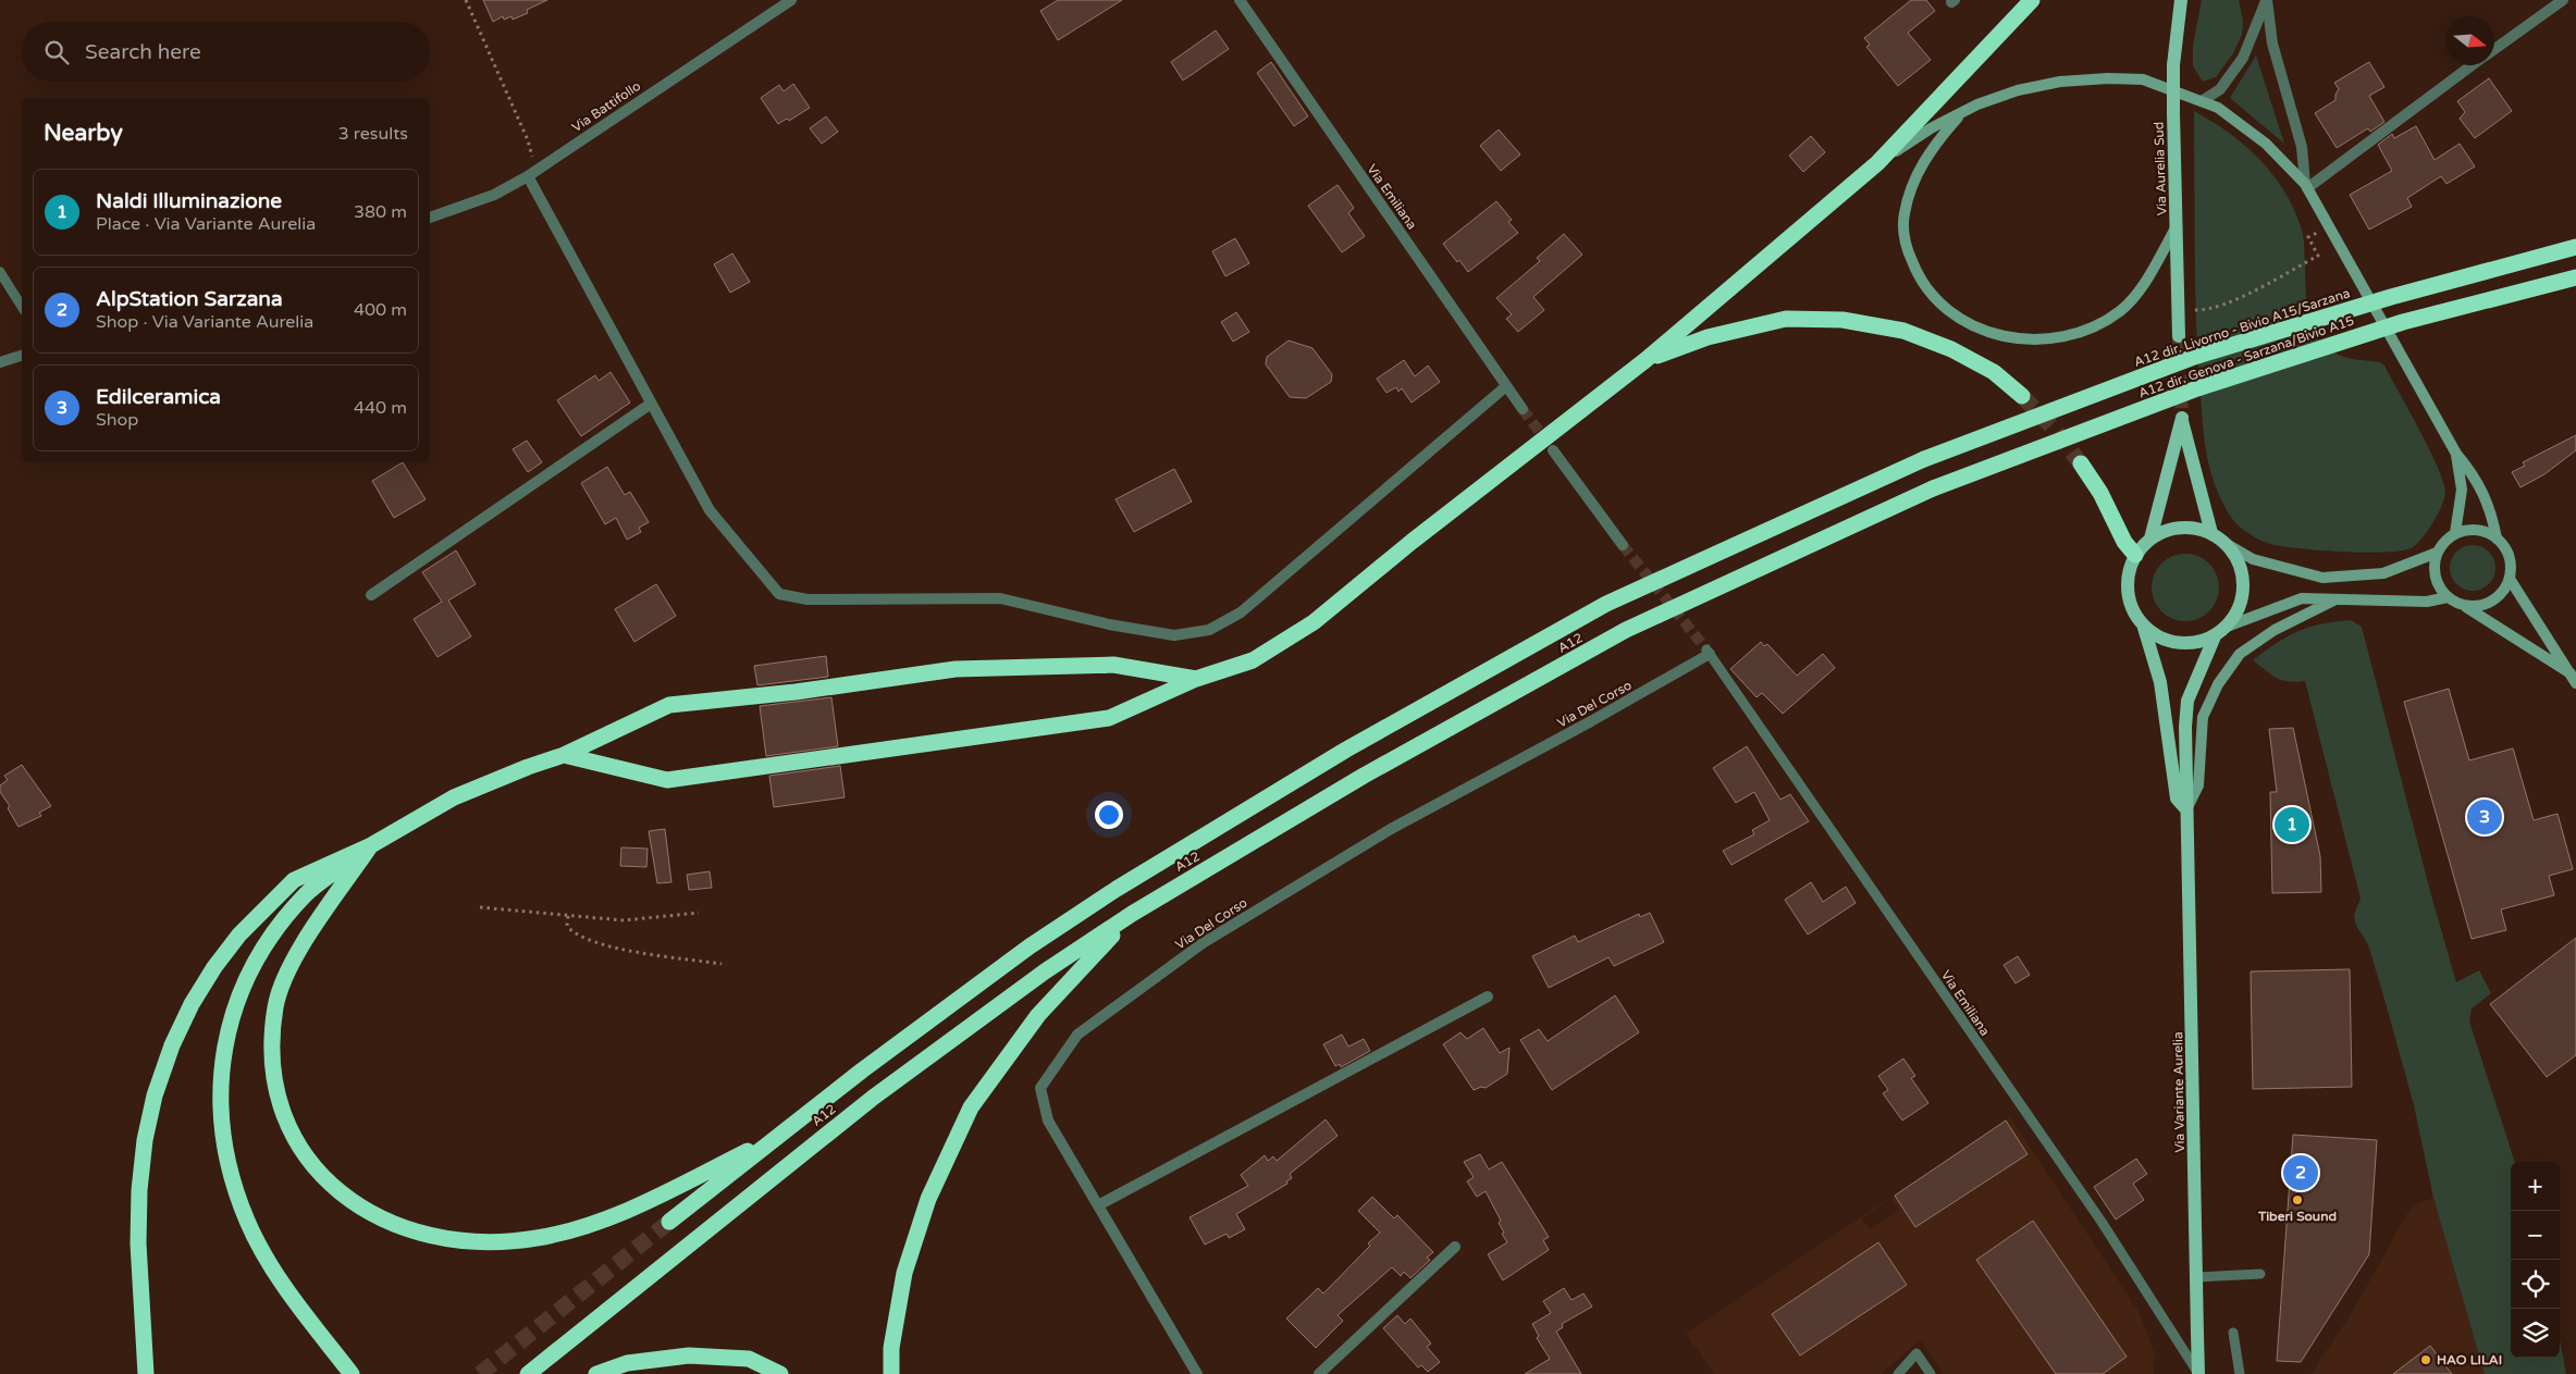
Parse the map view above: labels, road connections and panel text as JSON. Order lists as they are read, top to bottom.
{
  "streets": {
    "highway": ["A12 dir. Livorno - Bivio A15/Sarzana", "A12 dir. Genova - Sarzana/Bivio A15", "A12"],
    "main road": ["Via Aurelia Sud", "Via Variante Aurelia"],
    "street": ["Via Battifollo", "Via Emiliana", "Via Del Corso"]
  },
  "crossings": [
    ["Via Emiliana", "Via Del Corso"],
    ["Via Emiliana", "Via Variante Aurelia"],
    ["A12 dir. Livorno - Bivio A15/Sarzana", "A12"],
    ["A12 dir. Genova - Sarzana/Bivio A15", "A12"]
  ],
  "places": ["Tiberi Sound", "HAO LILAI"],
  "north": "right",
  "page": {
    "search": "Search here",
    "heading": ["Nearby", "3 results"],
    "list": [
      {
        "mark": "1",
        "name": "Naldi Illuminazione",
        "note": "Place · Via Variante Aurelia",
        "value": "380 m"
      },
      {
        "mark": "2",
        "name": "AlpStation Sarzana",
        "note": "Shop · Via Variante Aurelia",
        "value": "400 m"
      },
      {
        "mark": "3",
        "name": "Edilceramica",
        "note": "Shop",
        "value": "440 m"
      }
    ],
    "pins": ["3", "1", "2"],
    "map_buttons": ["+", "−"]
  }
}
